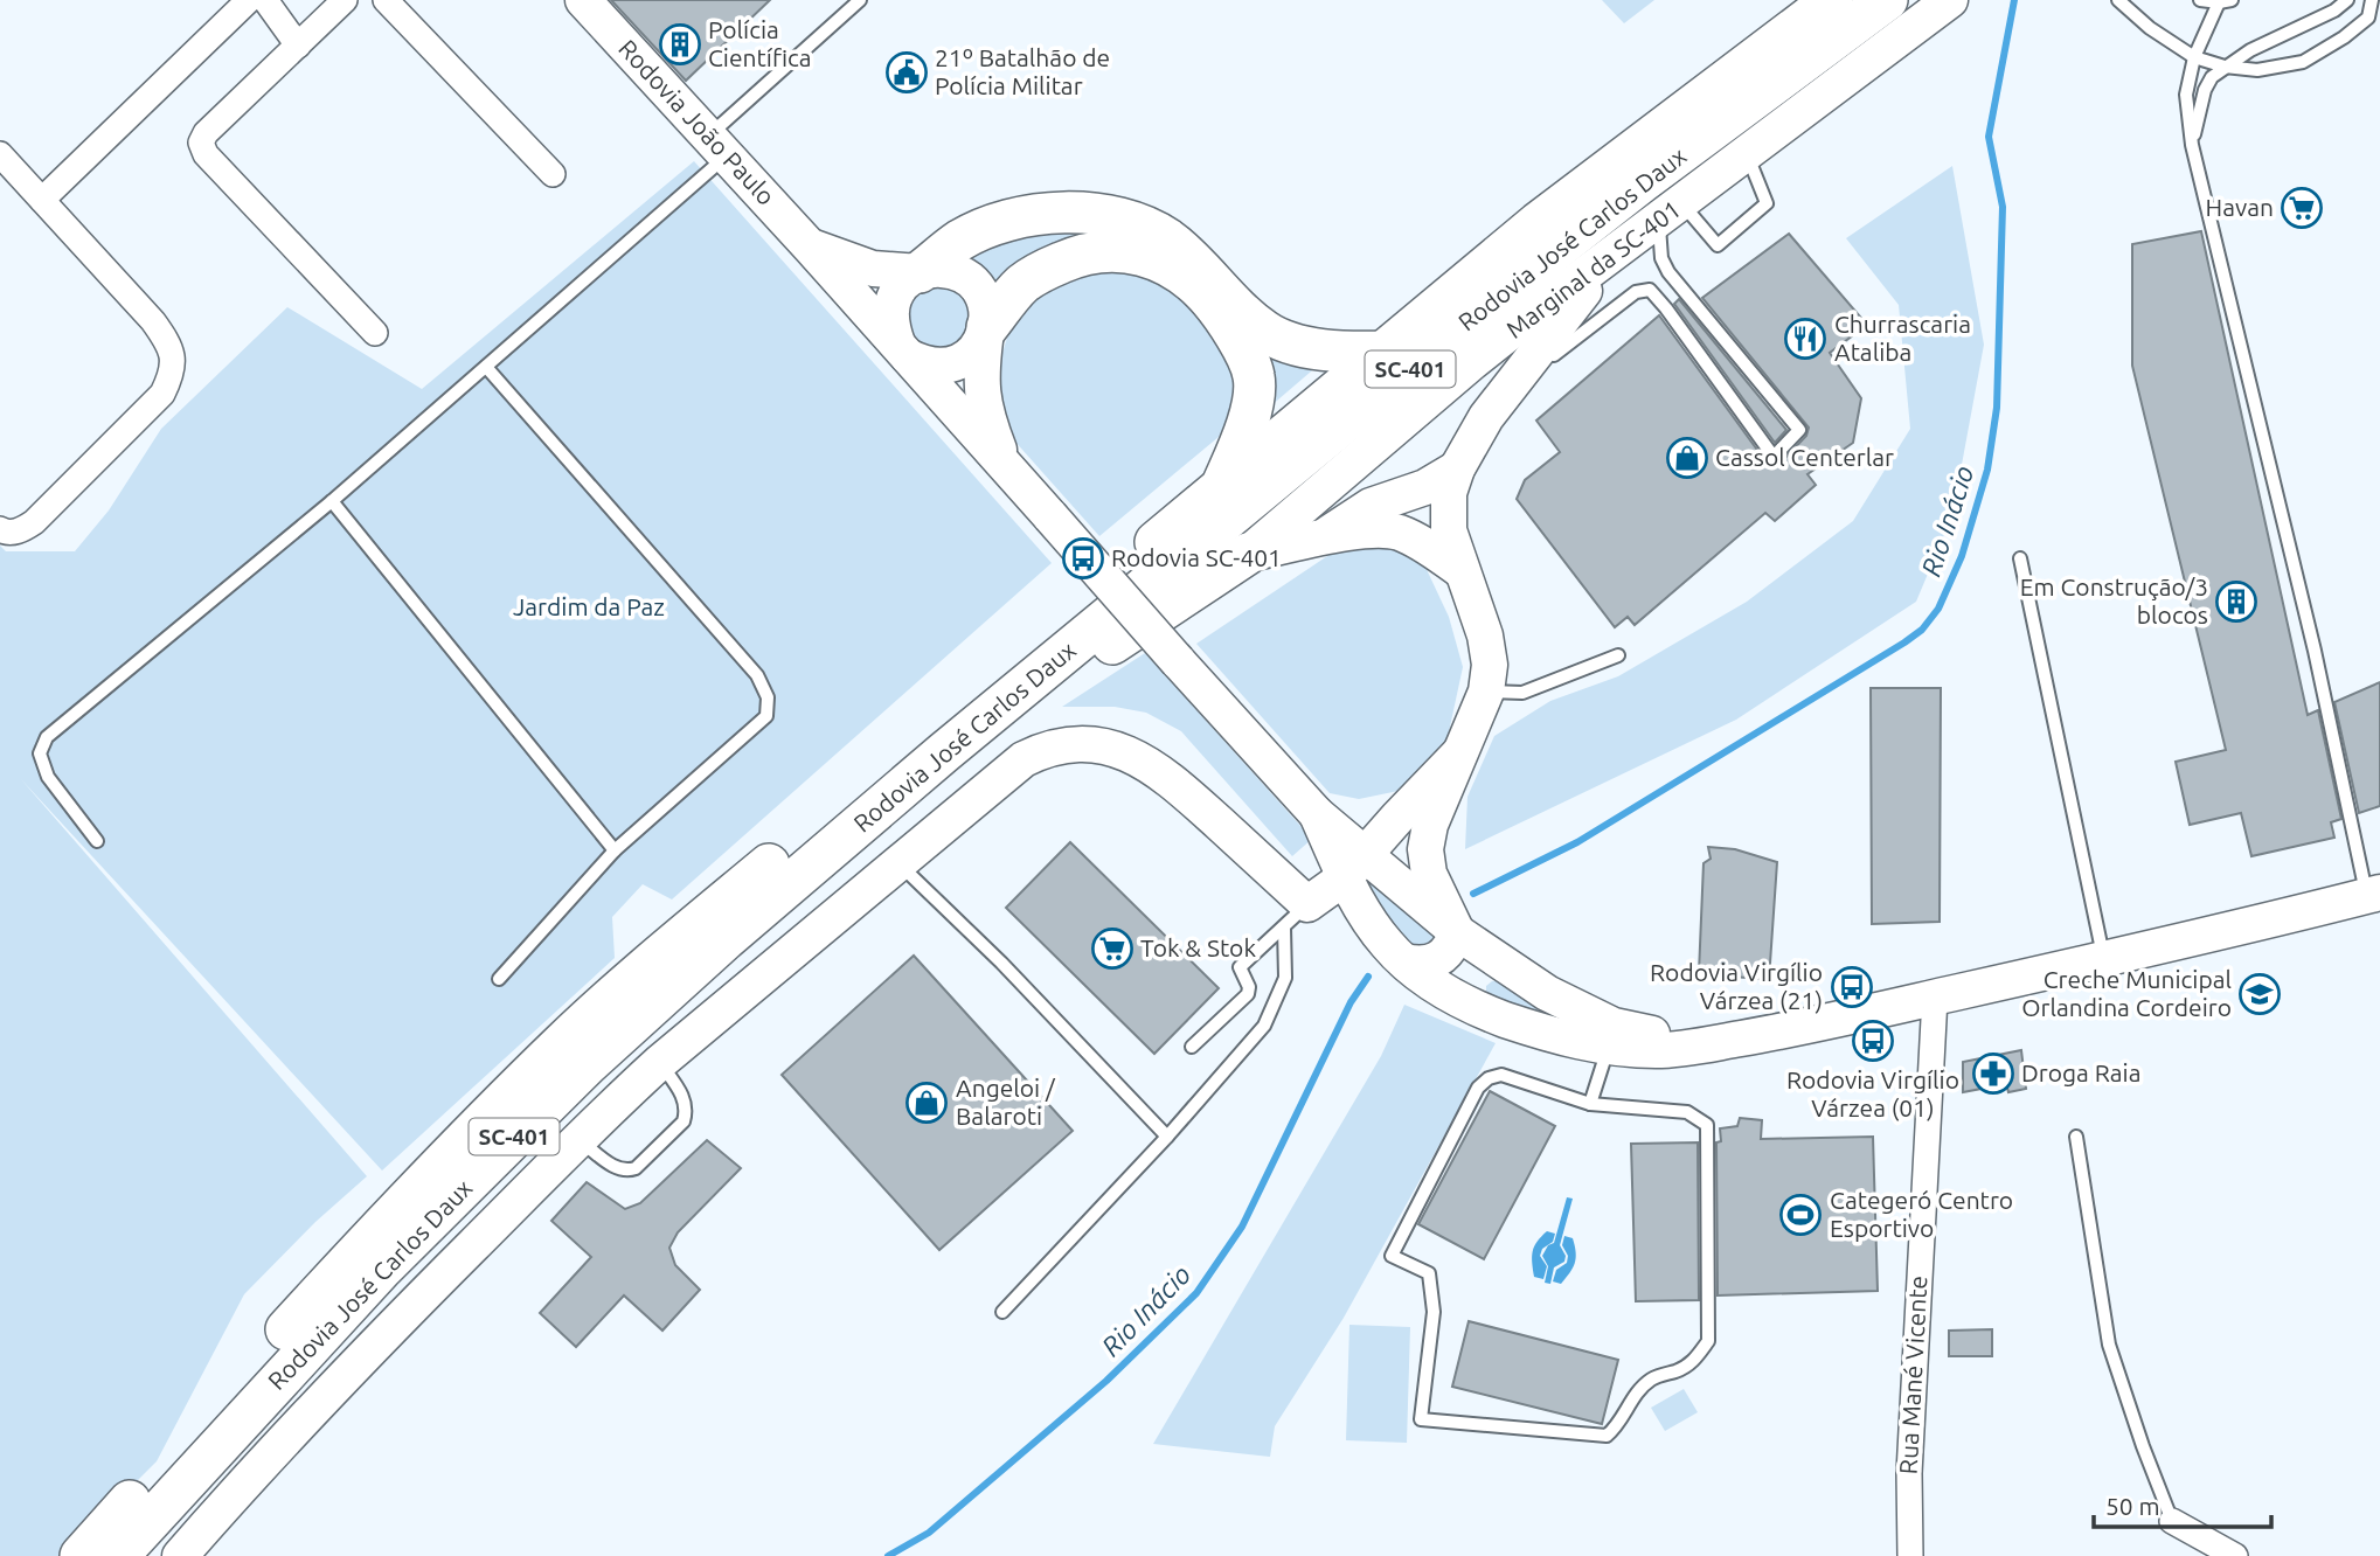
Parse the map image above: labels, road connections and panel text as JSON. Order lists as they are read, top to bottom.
{
  "streets": {
    "highway": ["Rodovia José Carlos Daux", "SC-401"],
    "main road": ["Rodovia João Paulo", "Marginal da SC-401"],
    "street": ["Rua Mané Vicente"]
  },
  "water": ["Rio Inácio"],
  "parks": ["Jardim da Paz"],
  "places": {
    "building": ["Polícia Científica", "Em Construção/3 blocos"],
    "public building": ["21º Batalhão de Polícia Militar"],
    "supermarket": ["Havan", "Tok & Stok"],
    "restaurant": ["Churrascaria Ataliba"],
    "shop": ["Cassol Centerlar", "Angeloi / Balaroti"],
    "bus stop": ["Rodovia SC-401", "Rodovia Virgílio Várzea (21)", "Rodovia Virgílio Várzea (01)"],
    "school or university": ["Creche Municipal Orlandina Cordeiro"],
    "pharmacy": ["Droga Raia"],
    "sports": ["Categeró Centro Esportivo"]
  },
  "scale_bar": "50 m"
}
